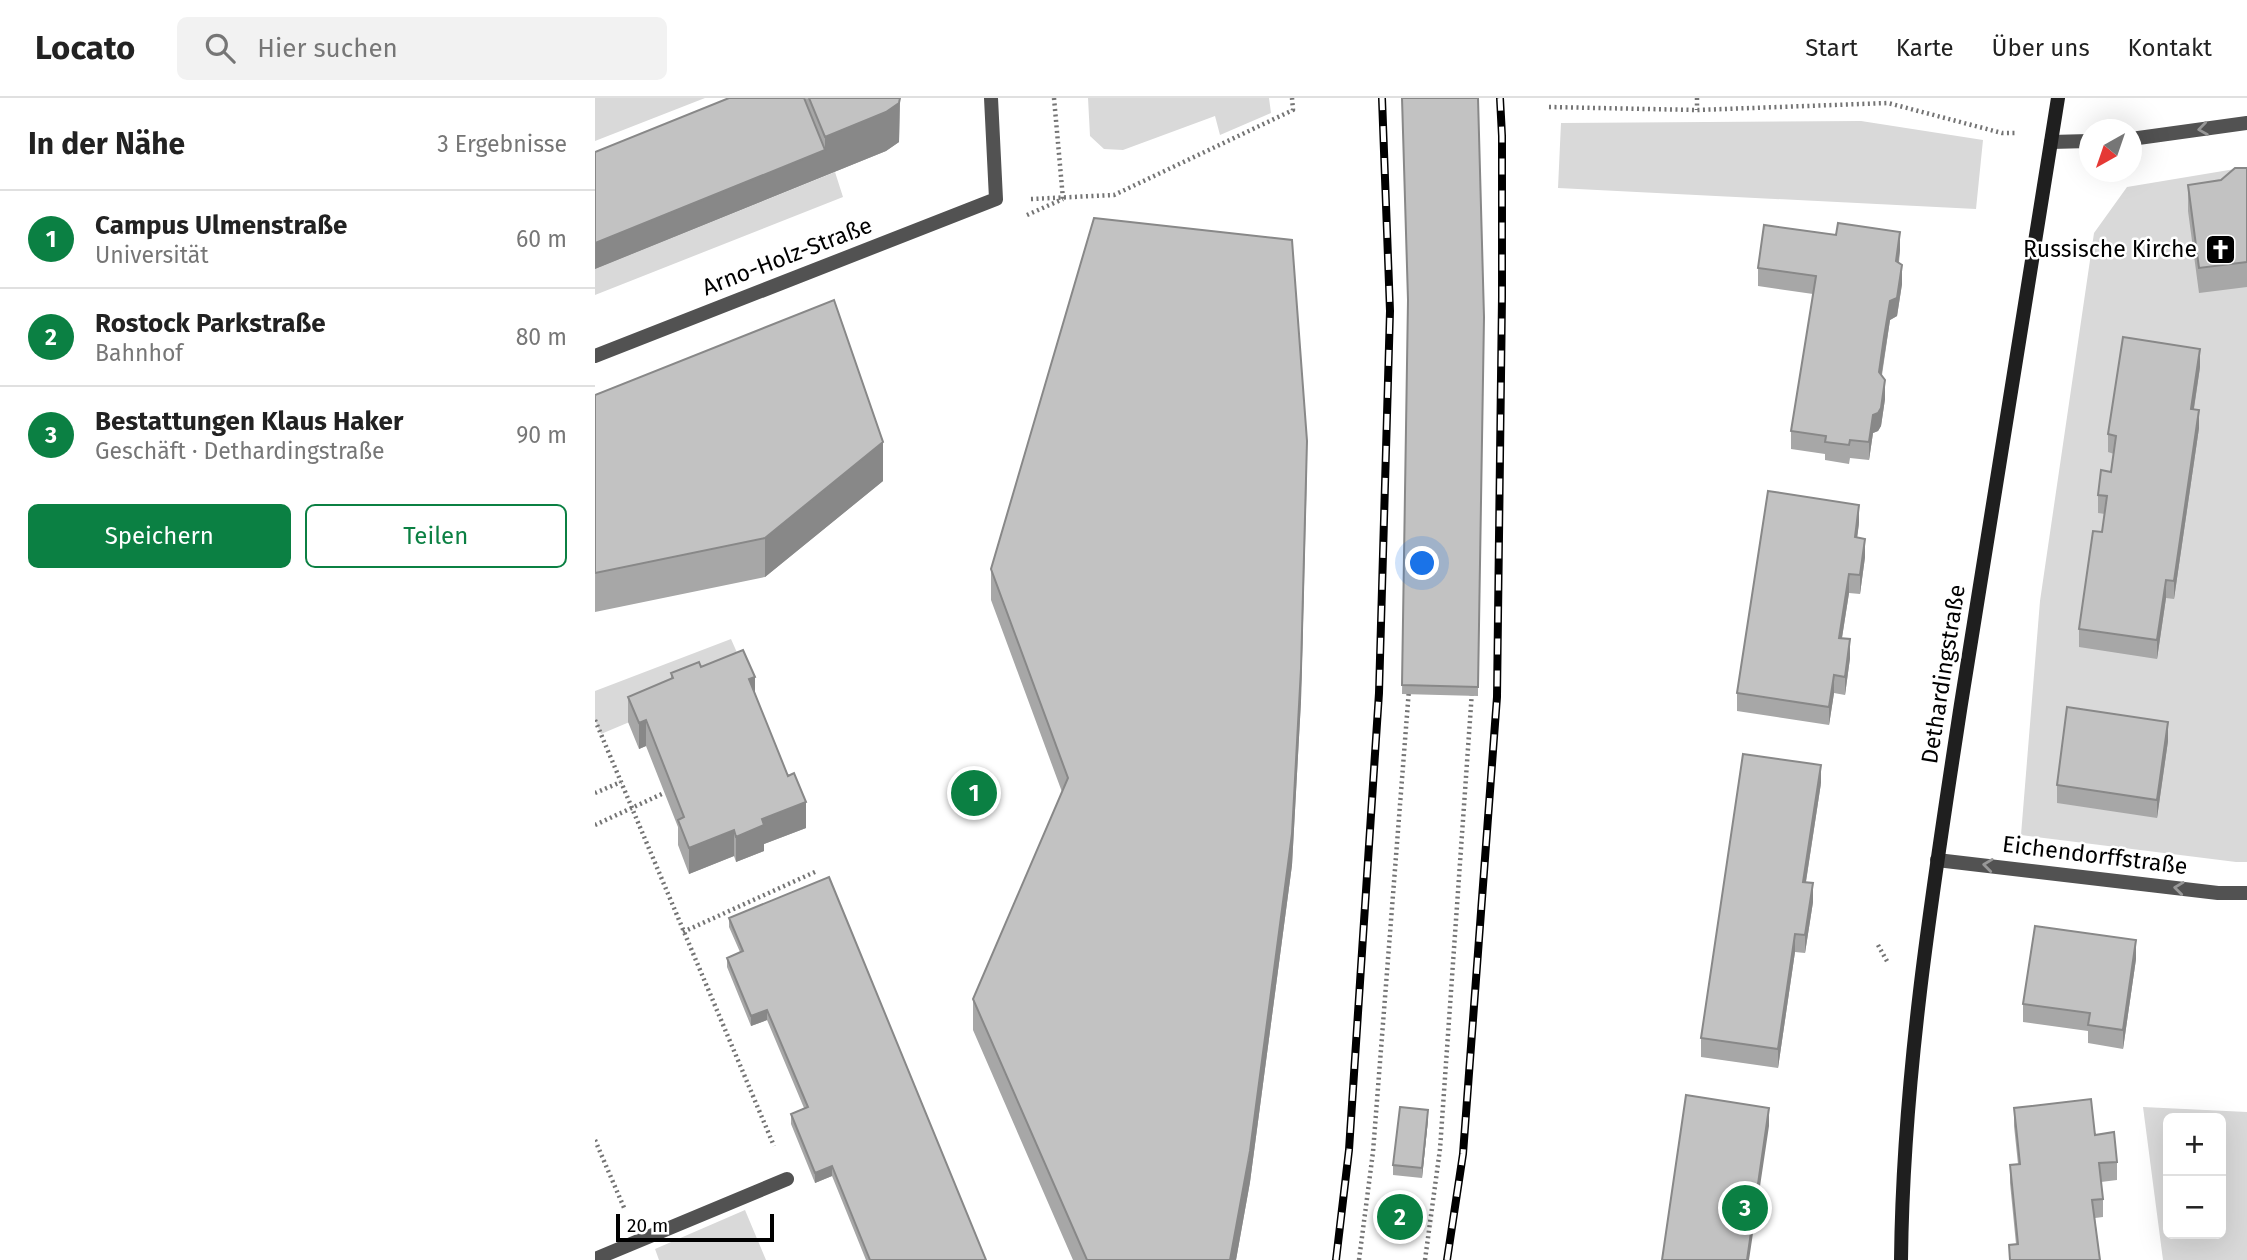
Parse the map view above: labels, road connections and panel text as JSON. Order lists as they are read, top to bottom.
{
  "streets": {
    "street": ["Arno-Holz-Straße", "Dethardingstraße", "Eichendorffstraße"]
  },
  "crossings": [
    ["Dethardingstraße", "Eichendorffstraße"]
  ],
  "one_way": ["Eichendorffstraße"],
  "places": {
    "church": ["Russische Kirche"]
  },
  "scale_bar": "20 m",
  "north": "bottom left",
  "page": {
    "header": "Locato",
    "search": "Hier suchen",
    "nav": [
      "Start",
      "Karte",
      "Über uns",
      "Kontakt"
    ],
    "heading": ["In der Nähe", "3 Ergebnisse"],
    "list": [
      {
        "mark": "1",
        "name": "Campus Ulmenstraße",
        "note": "Universität",
        "value": "60 m"
      },
      {
        "mark": "2",
        "name": "Rostock Parkstraße",
        "note": "Bahnhof",
        "value": "80 m"
      },
      {
        "mark": "3",
        "name": "Bestattungen Klaus Haker",
        "note": "Geschäft · Dethardingstraße",
        "value": "90 m"
      }
    ],
    "buttons": ["Speichern", "Teilen"],
    "pins": ["1", "3", "2"],
    "map_buttons": ["+", "−"],
    "scale": "20 m"
  }
}
